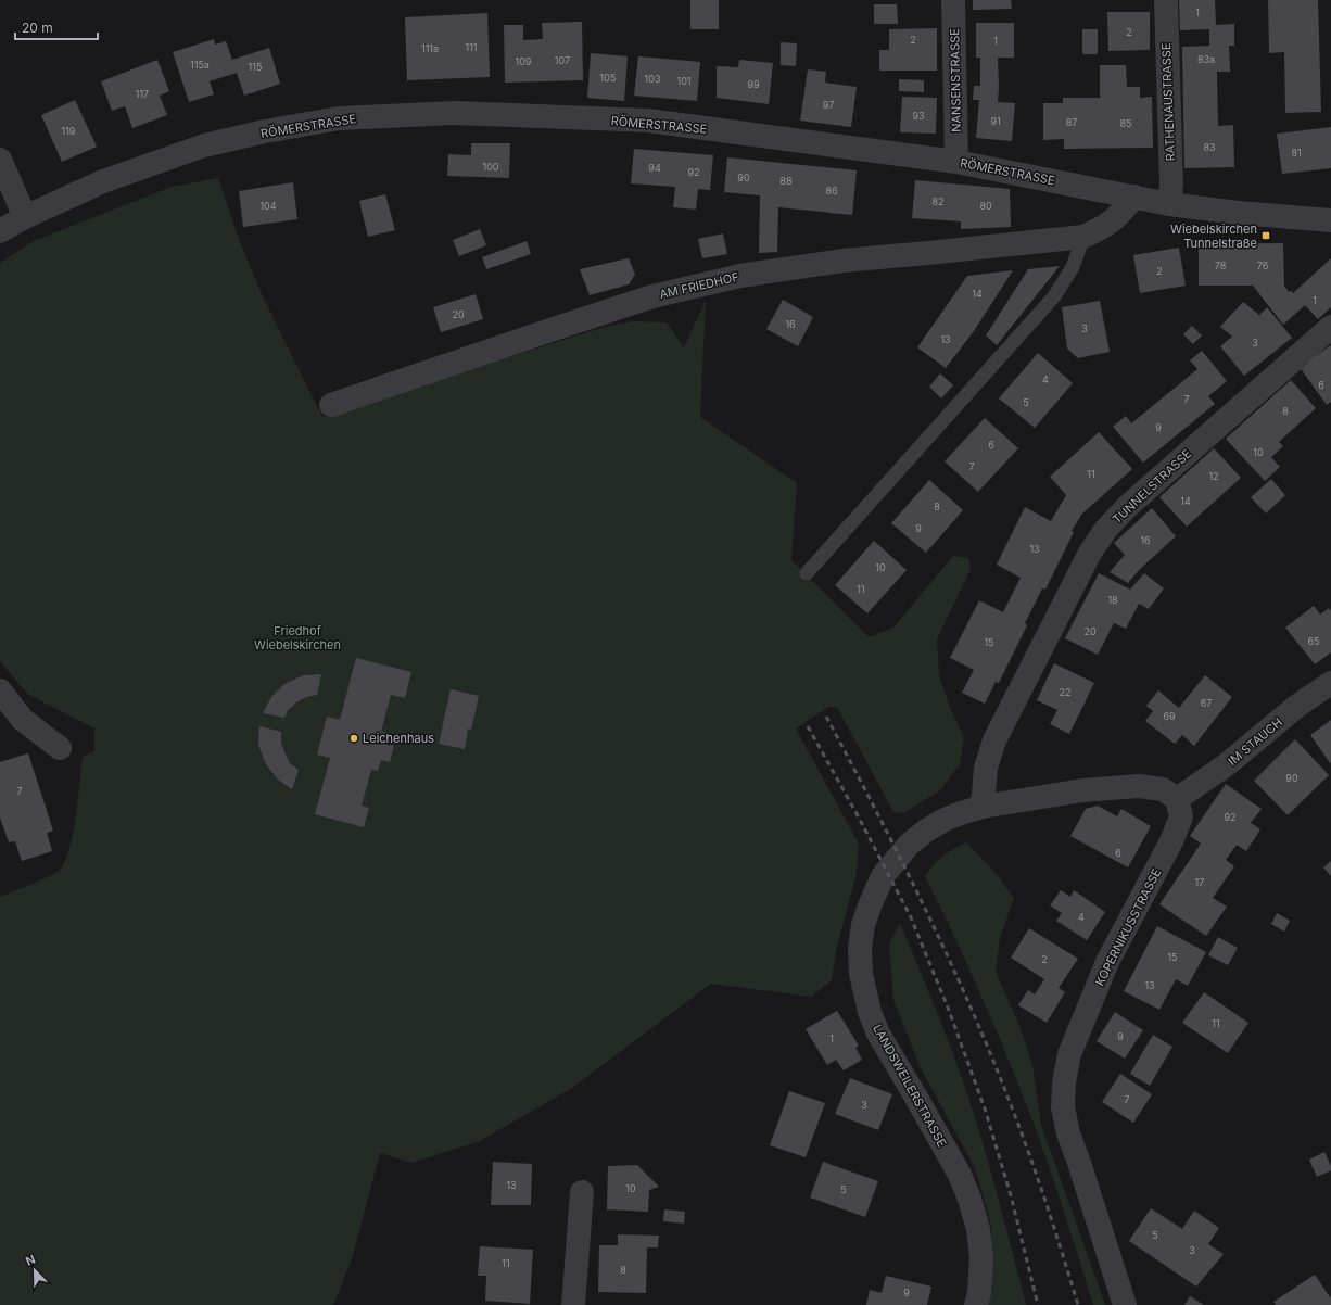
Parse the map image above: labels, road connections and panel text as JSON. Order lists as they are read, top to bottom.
{
  "streets": {
    "street": [
      "NANSENSTRASSE",
      "RATHENAUSTRASSE",
      "RÖMERSTRASSE",
      "AM FRIEDHOF",
      "TUNNELSTRASSE",
      "IM STAUCH",
      "KOPERNIKUSSTRASSE",
      "LANDSWEILERSTRASSE"
    ]
  },
  "crossings": [
    ["NANSENSTRASSE", "RÖMERSTRASSE"],
    ["RATHENAUSTRASSE", "RÖMERSTRASSE"],
    ["RÖMERSTRASSE", "AM FRIEDHOF"],
    ["TUNNELSTRASSE", "LANDSWEILERSTRASSE"],
    ["IM STAUCH", "KOPERNIKUSSTRASSE"],
    ["IM STAUCH", "LANDSWEILERSTRASSE"],
    ["KOPERNIKUSSTRASSE", "LANDSWEILERSTRASSE"]
  ],
  "parks": ["Friedhof Wiebelskirchen"],
  "places": {
    "transit": ["Wiebelskirchen Tunnelstraße"],
    "other": ["Leichenhaus"]
  },
  "house_numbers": [
    "1",
    "2",
    "2",
    "1",
    "111",
    "111a",
    "83a",
    "107",
    "109",
    "115a",
    "115",
    "105",
    "103",
    "101",
    "99",
    "117",
    "97",
    "93",
    "91",
    "87",
    "85",
    "119",
    "83",
    "81",
    "100",
    "94",
    "92",
    "90",
    "88",
    "86",
    "82",
    "104",
    "80",
    "78",
    "76",
    "2",
    "14",
    "1",
    "20",
    "16",
    "3",
    "13",
    "3",
    "4",
    "6",
    "7",
    "5",
    "8",
    "9",
    "6",
    "10",
    "7",
    "11",
    "12",
    "14",
    "8",
    "9",
    "16",
    "13",
    "10",
    "11",
    "18",
    "20",
    "65",
    "15",
    "22",
    "67",
    "69",
    "90",
    "7",
    "92",
    "6",
    "17",
    "4",
    "15",
    "2",
    "13",
    "11",
    "9",
    "1",
    "7",
    "3",
    "13",
    "10",
    "5",
    "5",
    "3",
    "11",
    "8",
    "9"
  ],
  "scale_bar": "20 m",
  "north": "top left"
}
